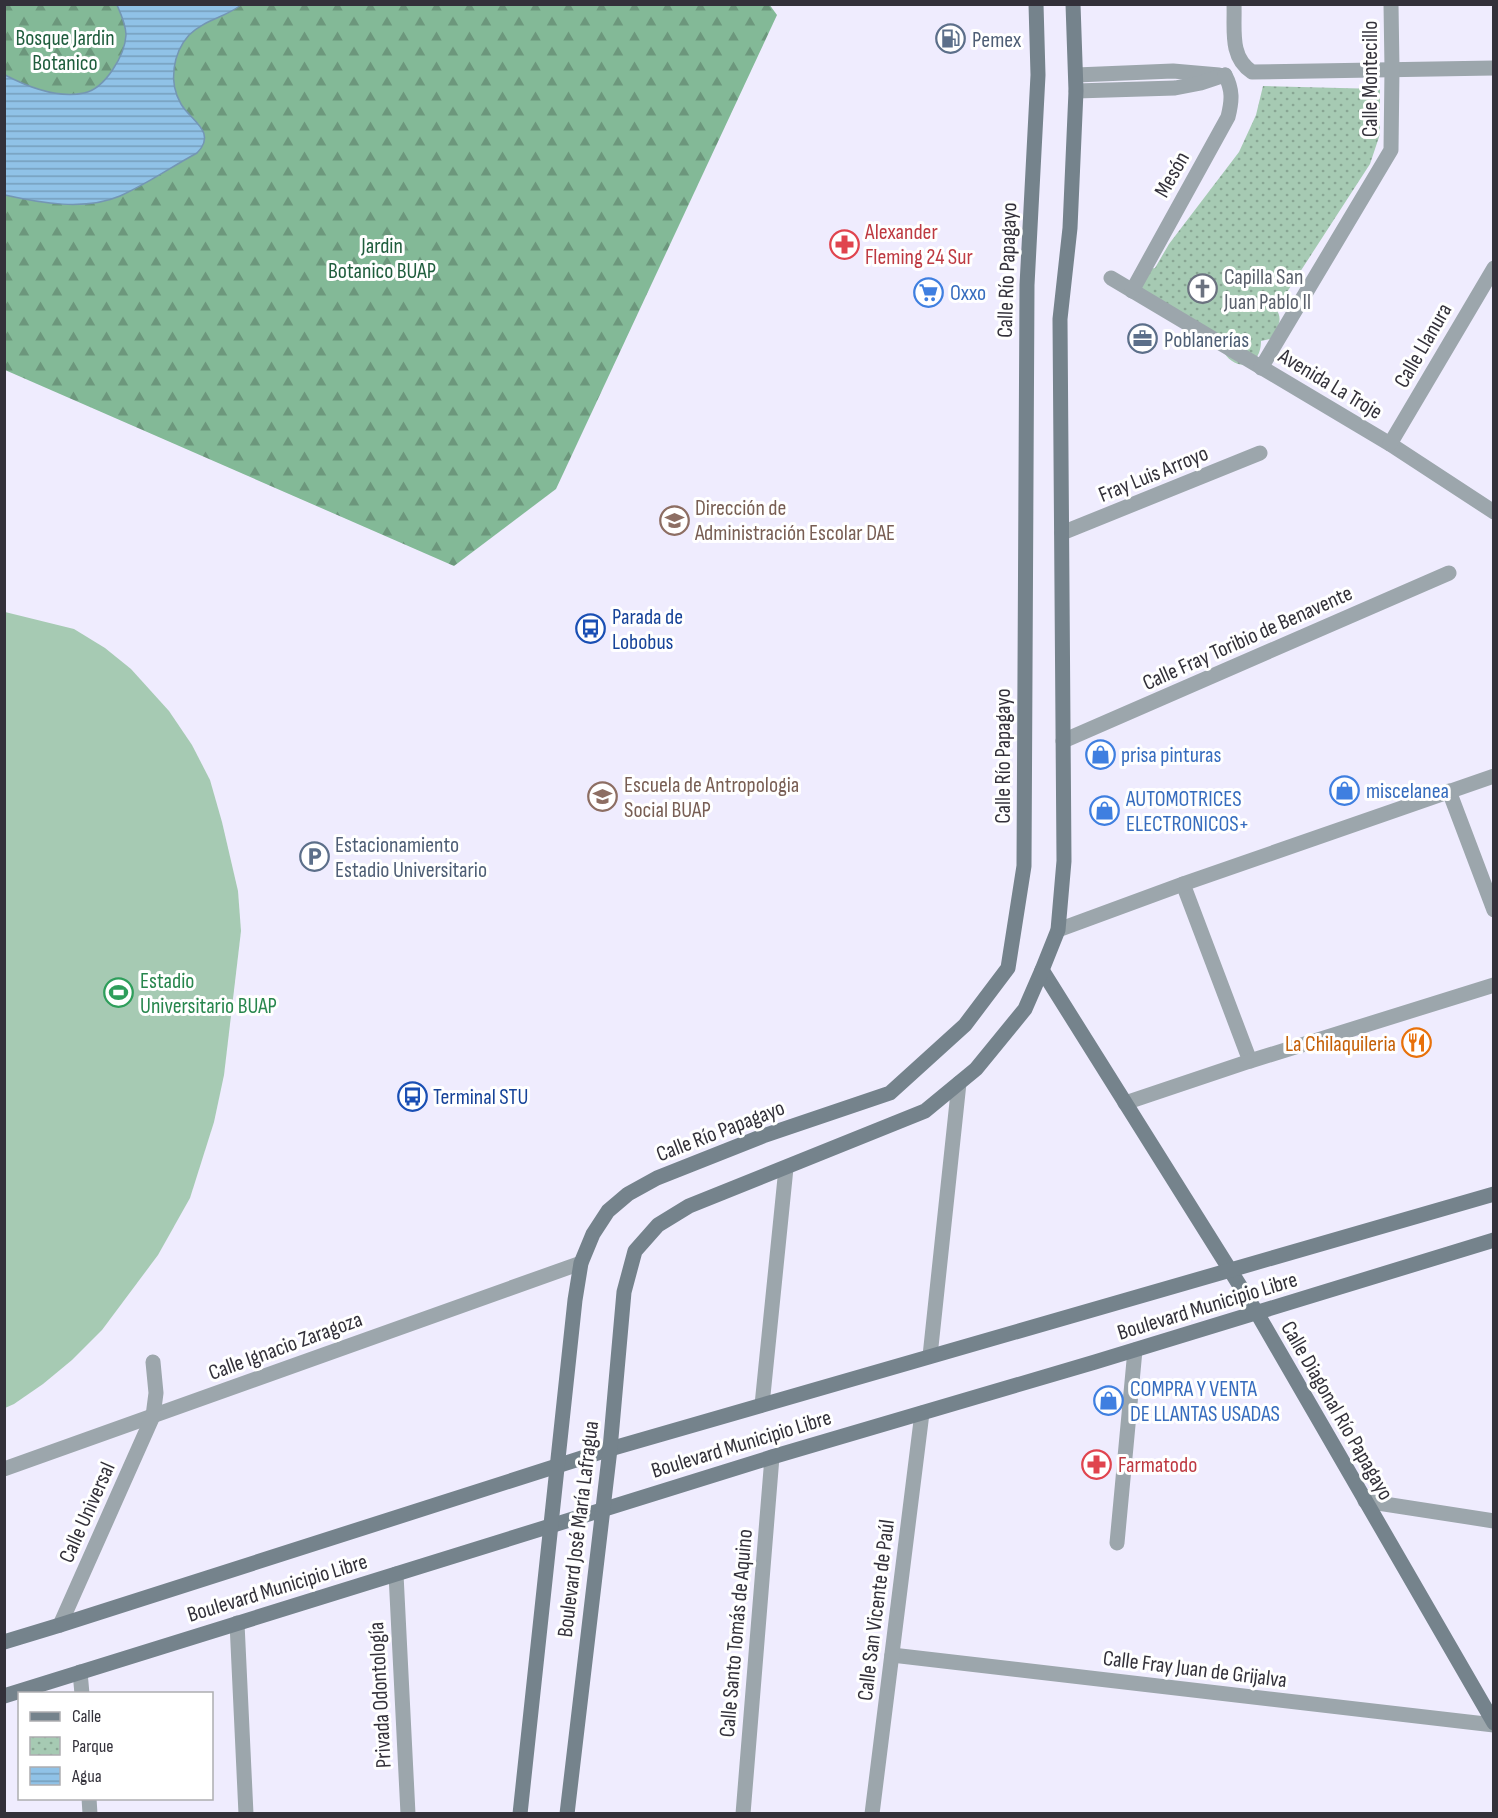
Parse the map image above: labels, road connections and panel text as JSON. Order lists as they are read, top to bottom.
{
  "streets": {
    "main road": [
      "Calle Río Papagayo",
      "Boulevard Municipio Libre",
      "Calle Diagonal Río Papagayo",
      "Boulevard José María Lafragua"
    ],
    "street": [
      "Calle Montecillo",
      "Mesón",
      "Calle Llanura",
      "Avenida La Troje",
      "Fray Luis Arroyo",
      "Calle Fray Toribio de Benavente",
      "Calle Ignacio Zaragoza",
      "Calle Universal",
      "Calle San Vicente de Paúl",
      "Calle Santo Tomás de Aquino",
      "Calle Fray Juan de Grijalva",
      "Privada Odontología"
    ]
  },
  "crossings": [
    ["Calle Montecillo", "Avenida La Troje"],
    ["Mesón", "Avenida La Troje"],
    ["Calle Río Papagayo", "Calle Ignacio Zaragoza"],
    ["Calle Río Papagayo", "Boulevard José María Lafragua"],
    ["Calle Llanura", "Avenida La Troje"],
    ["Boulevard Municipio Libre", "Calle Diagonal Río Papagayo"],
    ["Boulevard Municipio Libre", "Calle Universal"],
    ["Boulevard Municipio Libre", "Boulevard José María Lafragua"],
    ["Boulevard Municipio Libre", "Calle San Vicente de Paúl"],
    ["Boulevard Municipio Libre", "Calle Santo Tomás de Aquino"],
    ["Boulevard Municipio Libre", "Privada Odontología"],
    ["Calle Ignacio Zaragoza", "Calle Universal"],
    ["Calle Ignacio Zaragoza", "Boulevard José María Lafragua"],
    ["Calle Diagonal Río Papagayo", "Calle Fray Juan de Grijalva"],
    ["Calle San Vicente de Paúl", "Calle Fray Juan de Grijalva"]
  ],
  "parks": ["Bosque Jardin Botanico", "Jardin Botanico BUAP"],
  "places": {
    "fuel station": ["Pemex"],
    "pharmacy": ["Alexander Fleming 24 Sur", "Farmatodo"],
    "church": ["Capilla San Juan Pablo II"],
    "supermarket": ["Oxxo"],
    "office": ["Poblanerías"],
    "school or university": ["Dirección de Administración Escolar DAE", "Escuela de Antropologia Social BUAP"],
    "bus stop": ["Parada de Lobobus", "Terminal STU"],
    "shop": [
      "prisa pinturas",
      "miscelanea",
      "AUTOMOTRICES ELECTRONICOS+",
      "COMPRA Y VENTA DE LLANTAS USADAS"
    ],
    "parking": ["Estacionamiento Estadio Universitario"],
    "sports": ["Estadio Universitario BUAP"],
    "restaurant": ["La Chilaquileria"]
  },
  "legend": ["Calle", "Parque", "Agua"]
}
